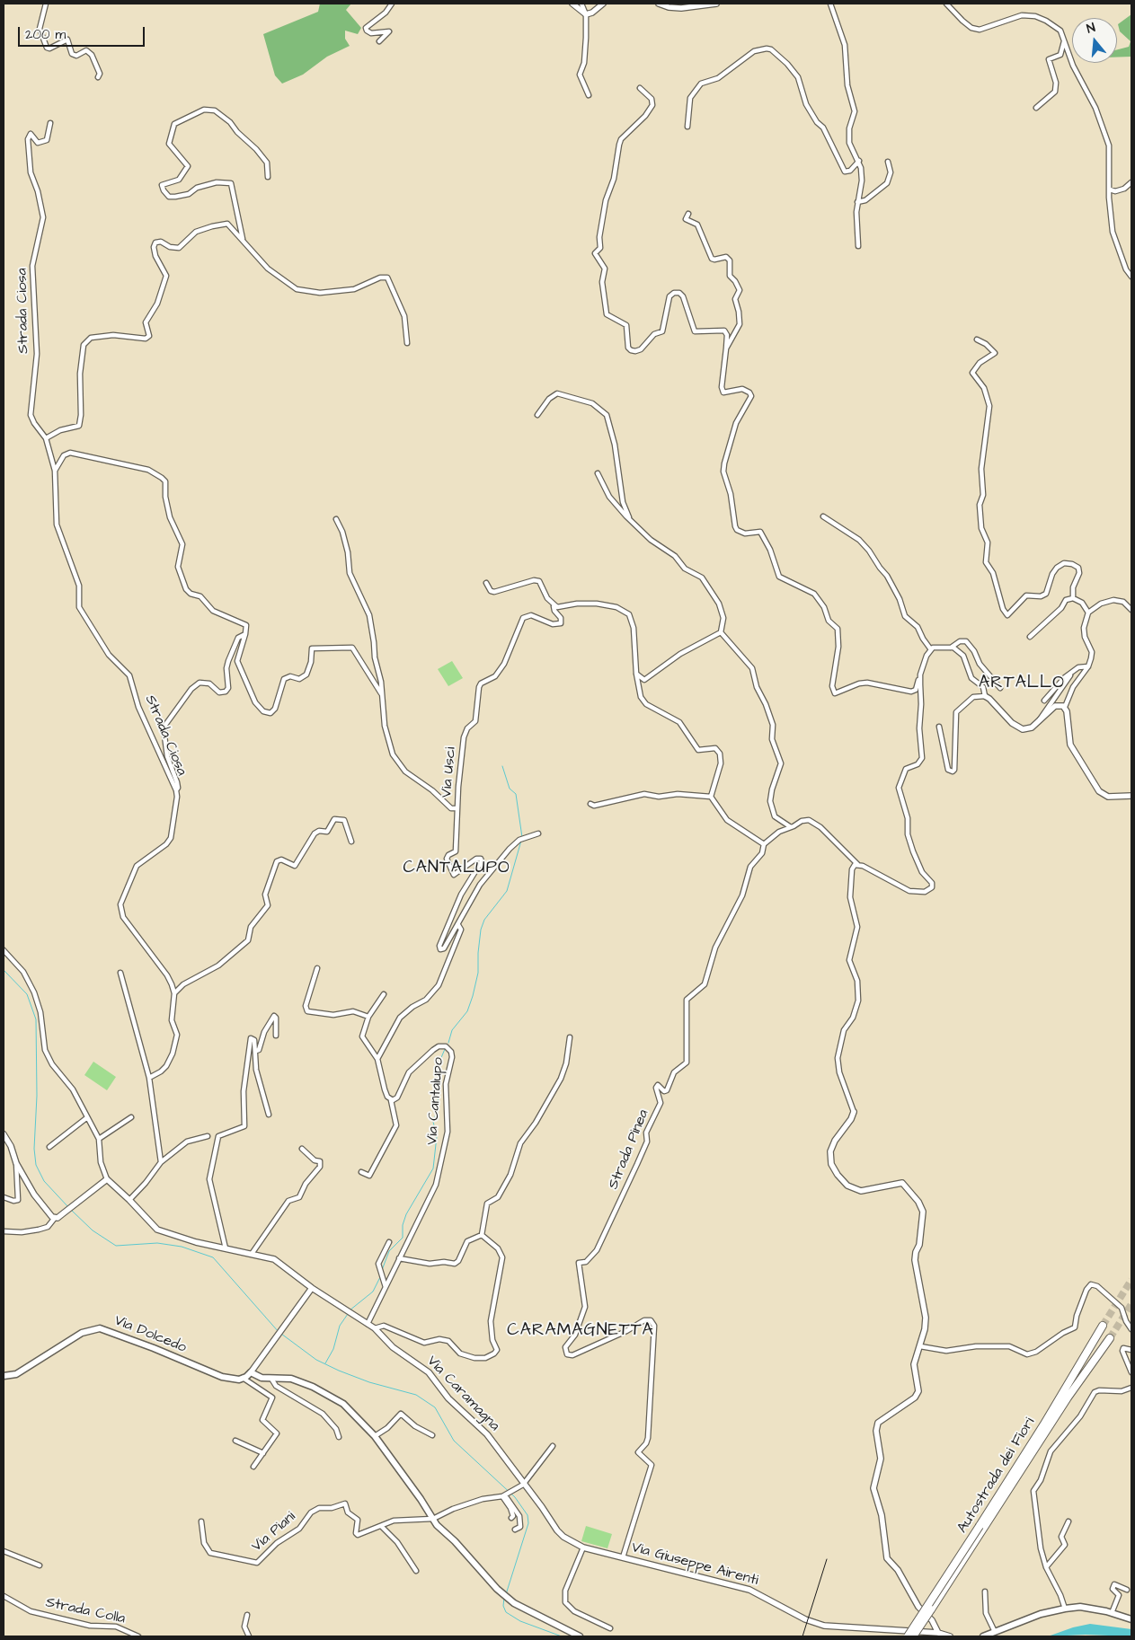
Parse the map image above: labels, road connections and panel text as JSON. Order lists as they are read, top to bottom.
{
  "streets": {
    "highway": ["Autostrada dei Fiori"],
    "main road": ["Via Dolcedo"],
    "street": [
      "Strada Ciosa",
      "Via Usci",
      "Via Cantalupo",
      "Strada Pinea",
      "Via Caramagna",
      "Via Piani",
      "Via Giuseppe Airenti",
      "Strada Colla"
    ]
  },
  "crossings": [
    ["Via Cantalupo", "Via Caramagna"],
    ["Strada Pinea", "Via Giuseppe Airenti"],
    ["Via Caramagna", "Via Piani"],
    ["Via Caramagna", "Via Giuseppe Airenti"]
  ],
  "districts": ["ARTALLO", "CANTALUPO", "CARAMAGNETTA"],
  "scale_bar": "200 m",
  "north": "top"
}
